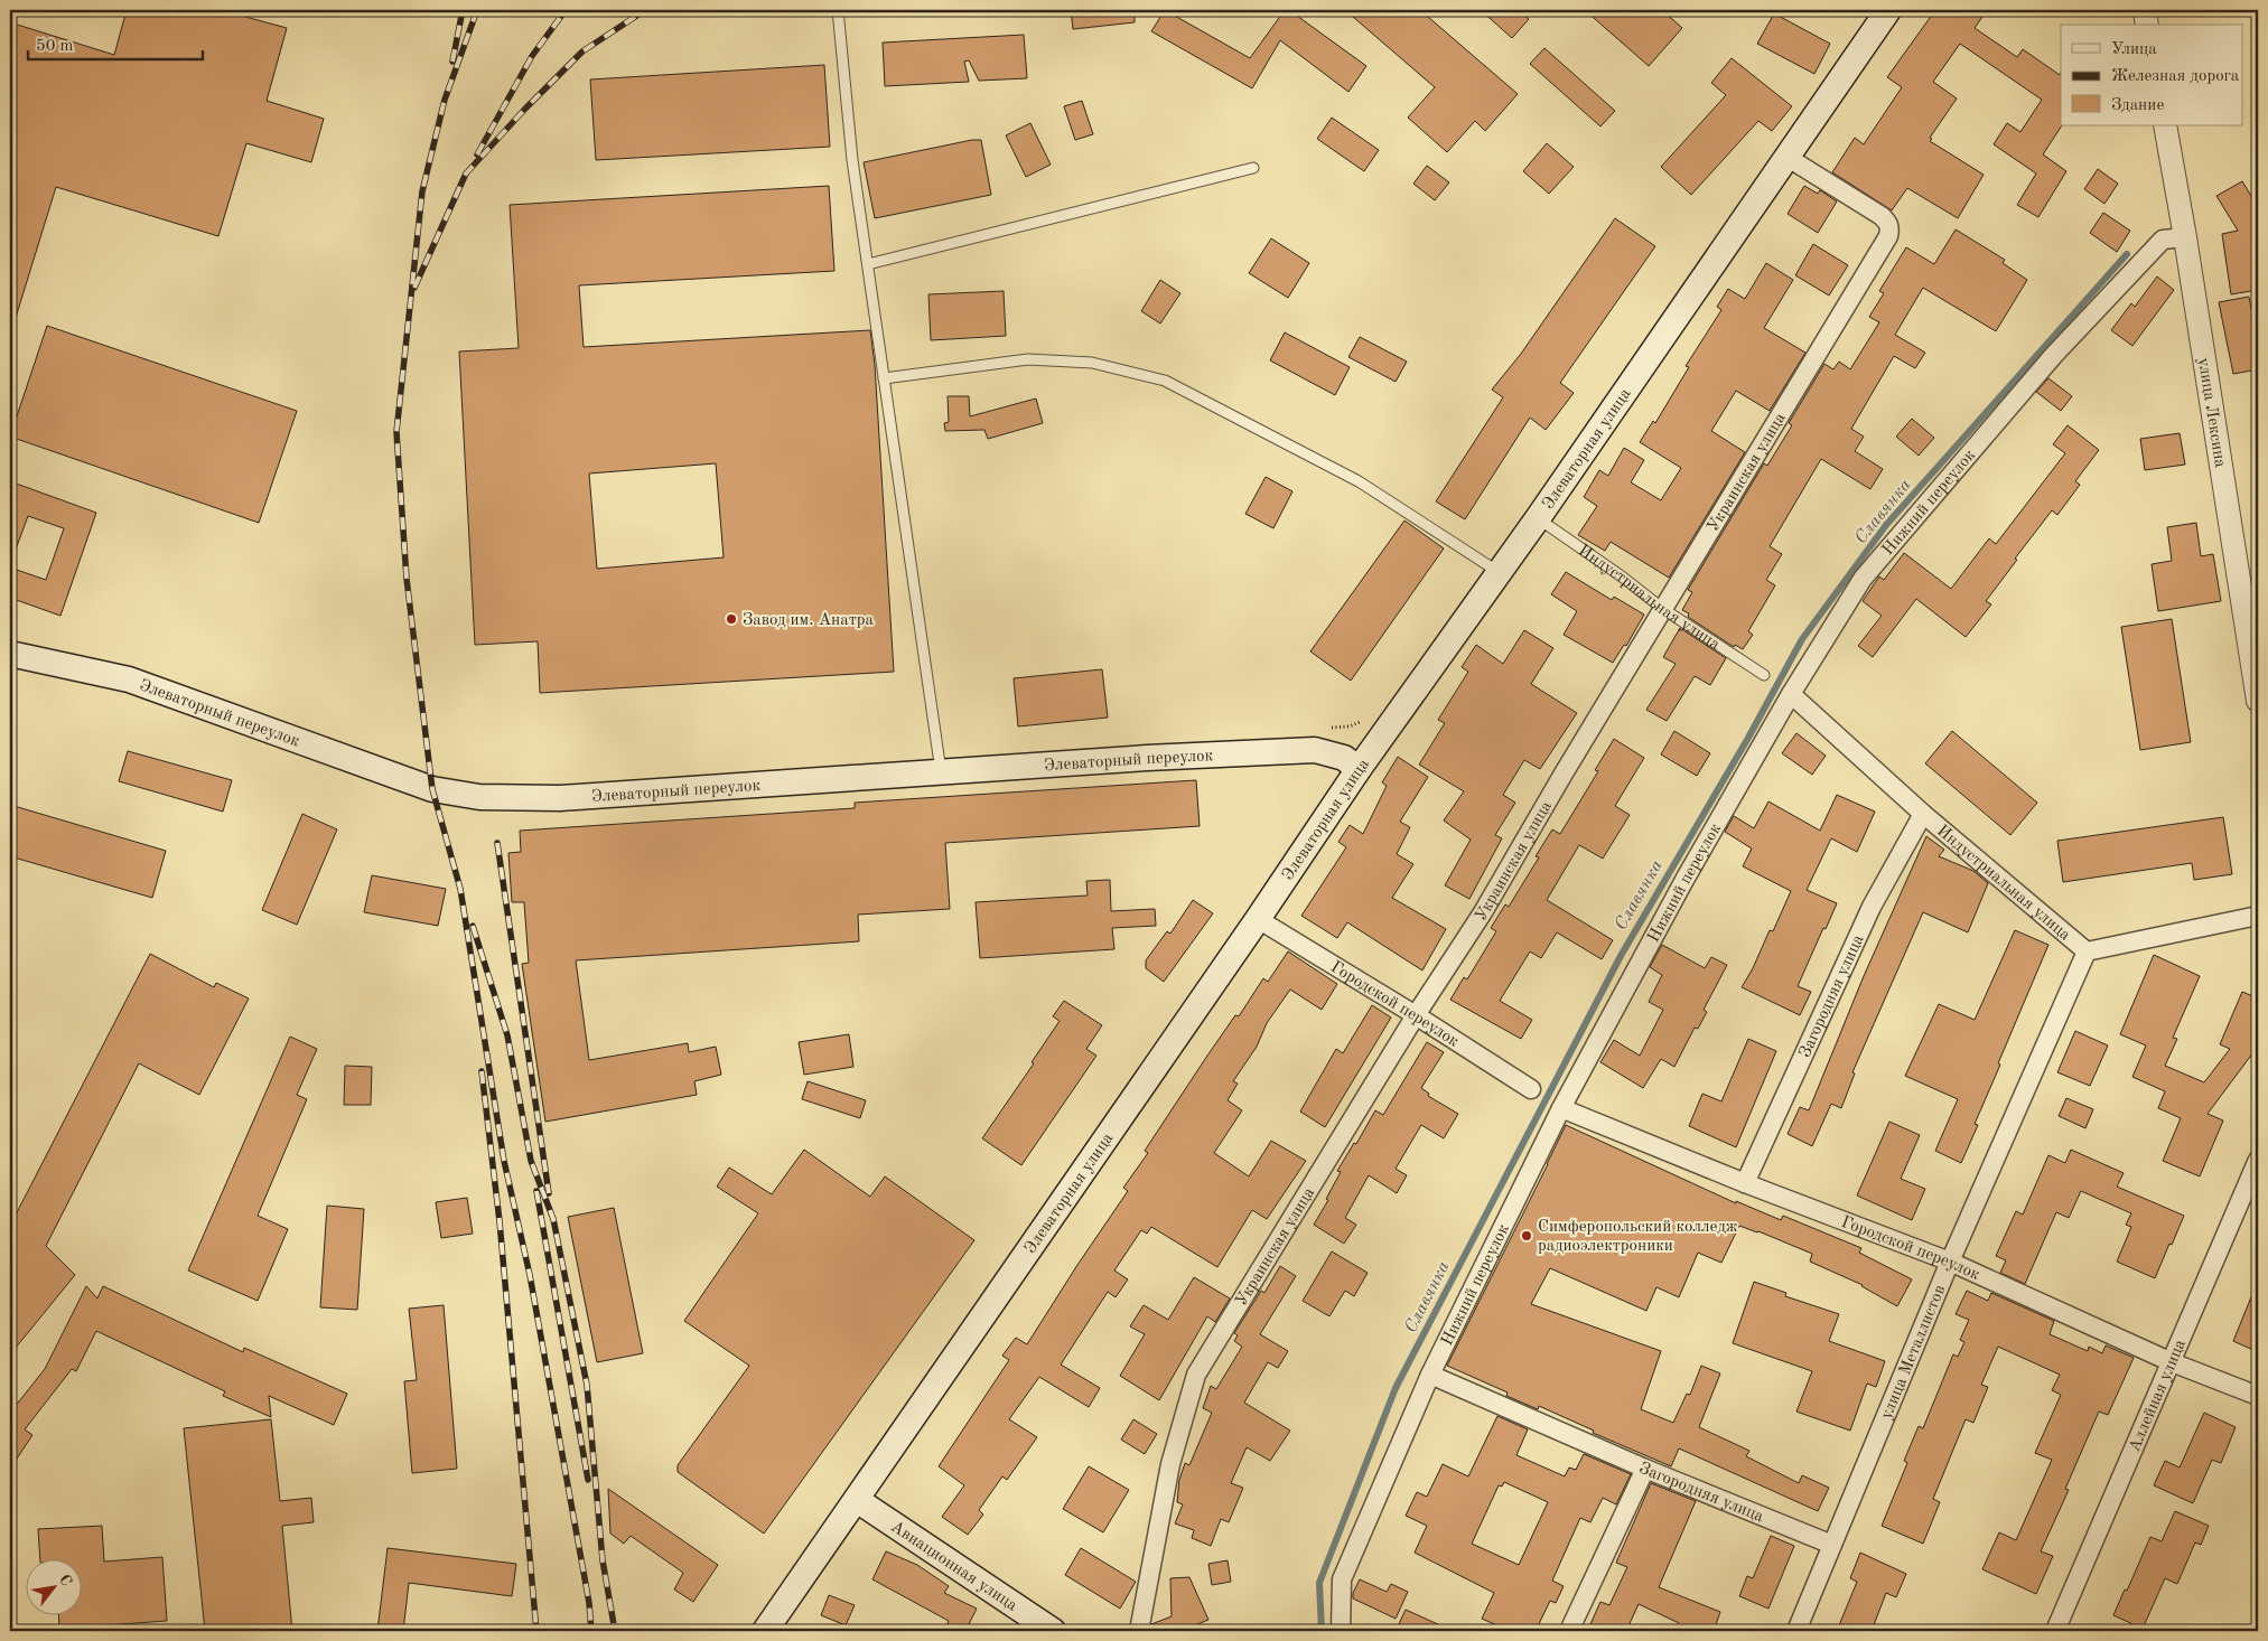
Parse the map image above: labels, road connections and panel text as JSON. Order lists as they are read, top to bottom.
{
  "streets": {
    "main road": ["Элеваторная улица", "Элеваторный переулок", "Авиационная улица"],
    "street": [
      "улица Лексина",
      "Украинская улица",
      "Нижний переулок",
      "Индустриальная улица",
      "Загородняя улица",
      "Городской переулок",
      "улица Металлистов",
      "Аллейная улица"
    ]
  },
  "crossings": [
    ["улица Лексина", "Нижний переулок"],
    ["Элеваторная улица", "Украинская улица"],
    ["Элеваторная улица", "Индустриальная улица"],
    ["Элеваторная улица", "Элеваторный переулок"],
    ["Элеваторная улица", "Городской переулок"],
    ["Элеваторная улица", "Авиационная улица"],
    ["Украинская улица", "Индустриальная улица"],
    ["Украинская улица", "Городской переулок"],
    ["Нижний переулок", "Индустриальная улица"],
    ["Нижний переулок", "Городской переулок"],
    ["Индустриальная улица", "Загородняя улица"],
    ["Индустриальная улица", "улица Металлистов"],
    ["Загородняя улица", "Городской переулок"],
    ["Загородняя улица", "улица Металлистов"],
    ["Городской переулок", "улица Металлистов"],
    ["Городской переулок", "Аллейная улица"]
  ],
  "water": ["Славянка"],
  "places": ["Завод им. Анатра", "Симферопольский колледж радиоэлектроники"],
  "legend": ["Улица", "Железная дорога", "Здание"],
  "scale_bar": "50 m",
  "north": "top right"
}
